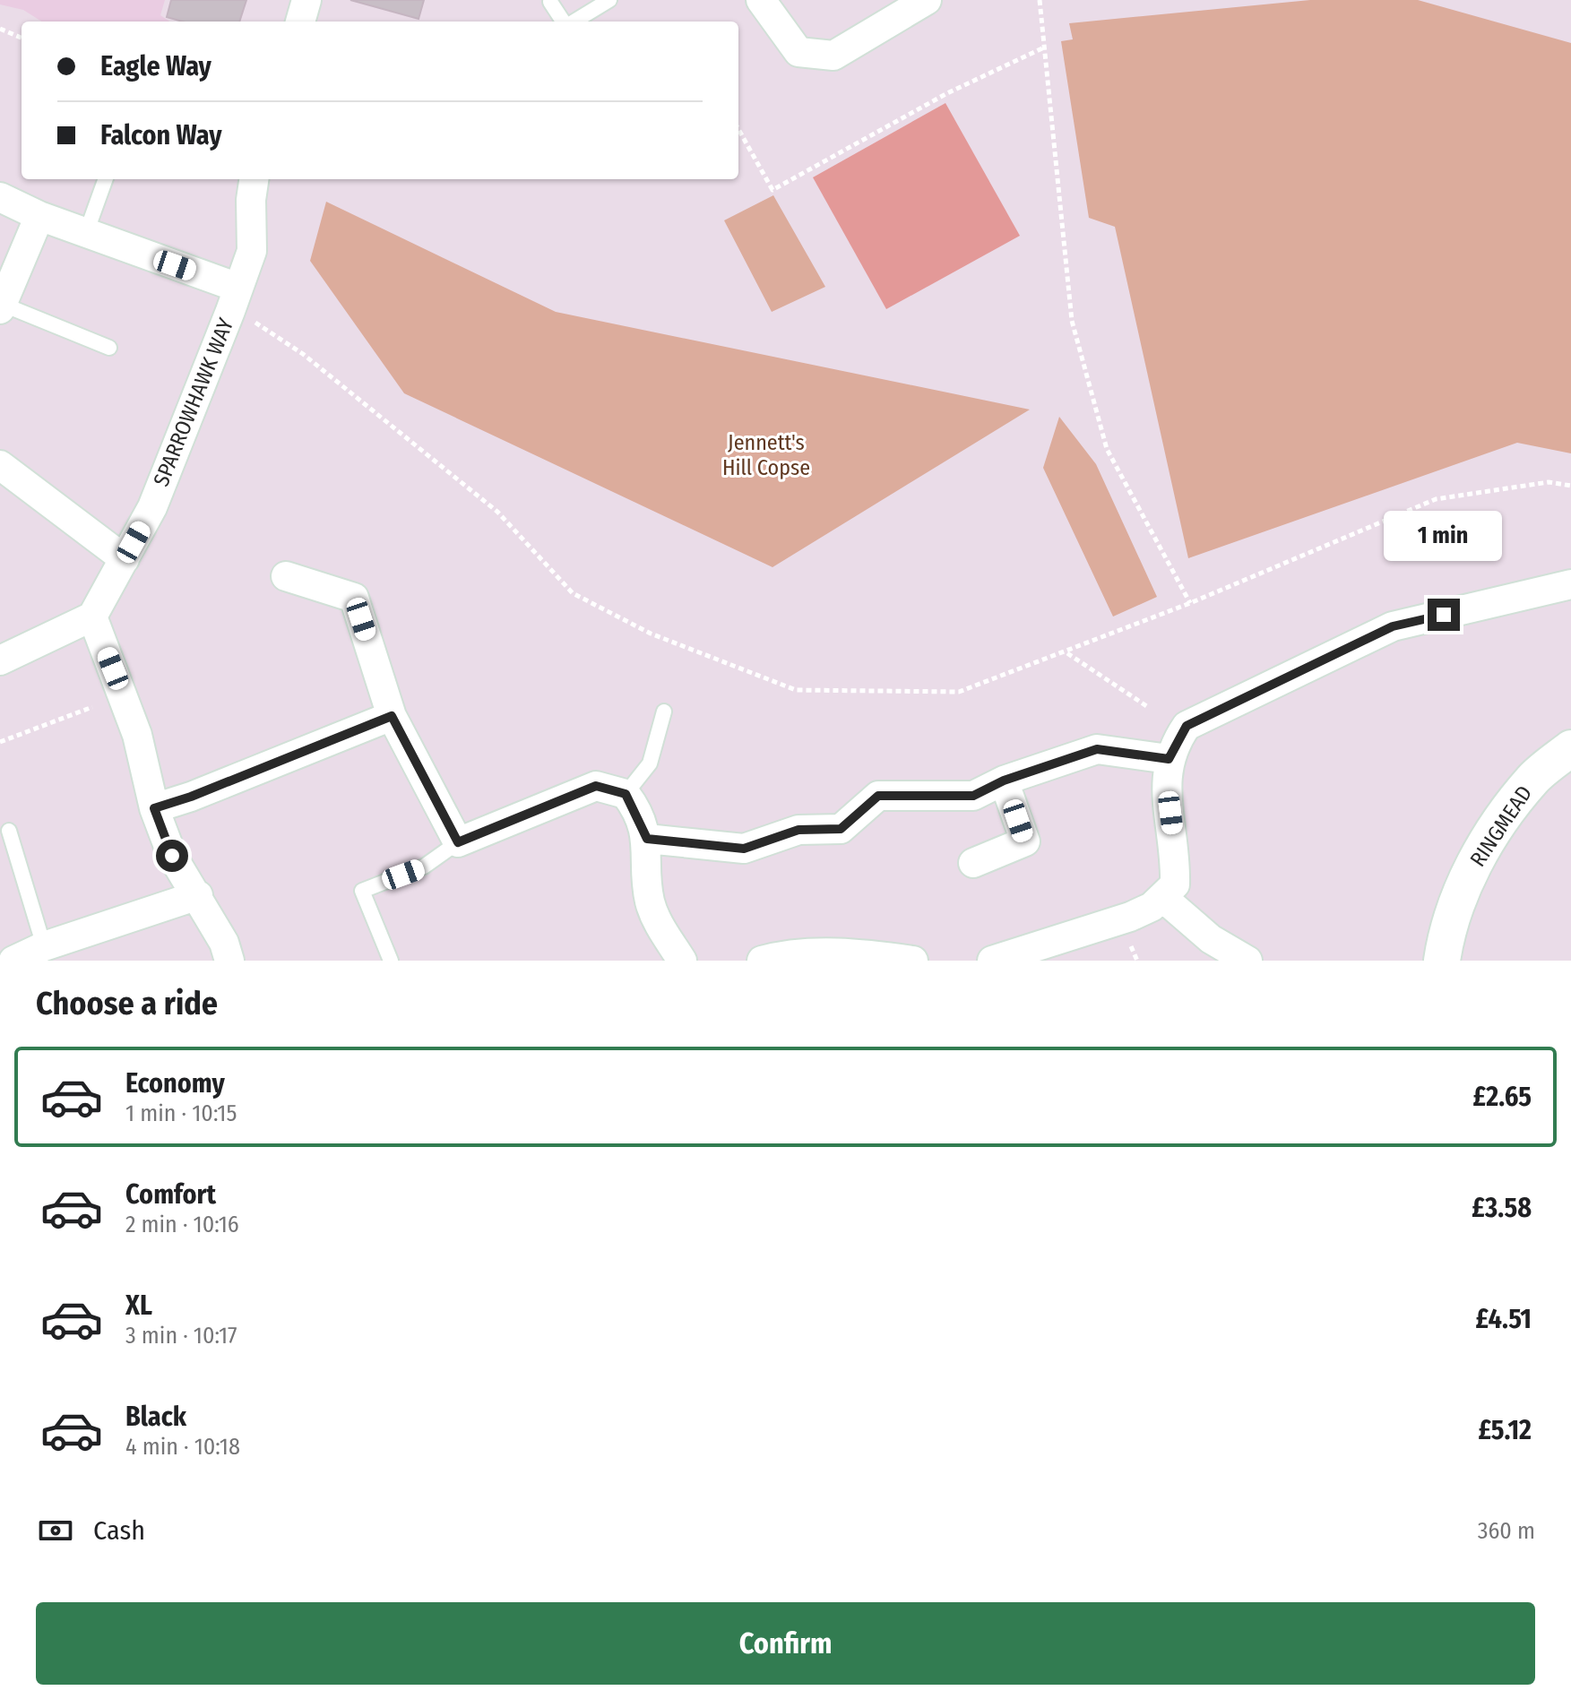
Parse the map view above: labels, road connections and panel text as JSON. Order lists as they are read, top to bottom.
{
  "streets": {
    "street": ["SPARROWHAWK WAY", "RINGMEAD"]
  },
  "parks": ["Jennett's Hill Copse"],
  "page": {
    "banner": ["Eagle Way", "Falcon Way"],
    "bubble": "1 min",
    "heading": "Choose a ride",
    "list": [
      {
        "name": "Economy",
        "note": "1 min · 10:15",
        "value": "£2.65"
      },
      {
        "name": "Comfort",
        "note": "2 min · 10:16",
        "value": "£3.58"
      },
      {
        "name": "XL",
        "note": "3 min · 10:17",
        "value": "£4.51"
      },
      {
        "name": "Black",
        "note": "4 min · 10:18",
        "value": "£5.12"
      }
    ],
    "pay": ["Cash", "360 m"],
    "buttons": "Confirm"
  }
}
